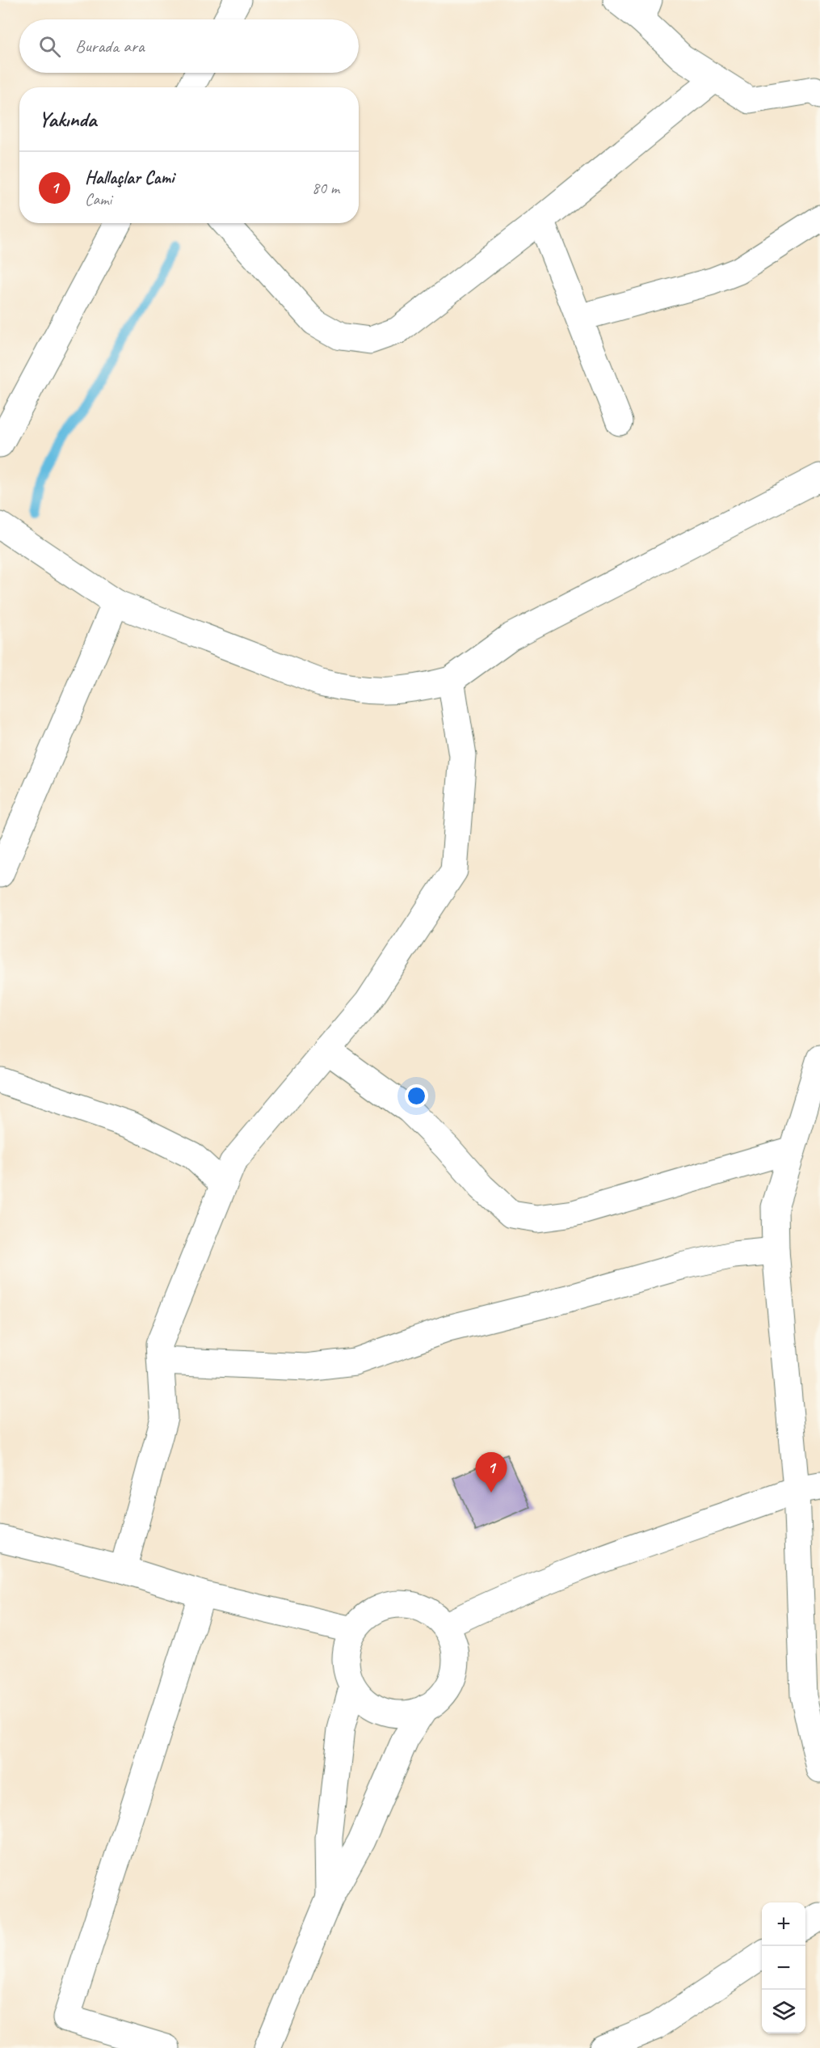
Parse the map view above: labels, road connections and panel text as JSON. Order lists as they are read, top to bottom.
{
  "page": {
    "search": "Burada ara",
    "heading": "Yakında",
    "list": [
      {
        "mark": "1",
        "name": "Hallaçlar Cami",
        "note": "Cami",
        "value": "80 m"
      }
    ],
    "pins": "1",
    "map_buttons": ["+", "−"]
  }
}
